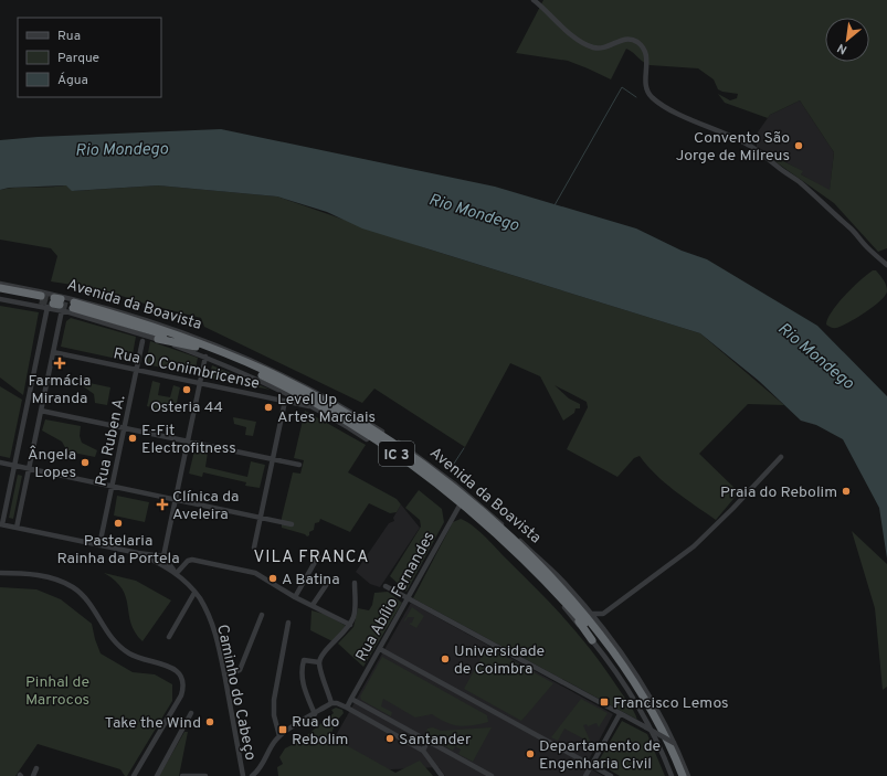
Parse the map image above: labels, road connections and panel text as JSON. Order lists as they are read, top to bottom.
{
  "streets": {
    "highway": ["Avenida da Boavista", "IC 3"],
    "street": [
      "Rua O Conimbricense",
      "Rua Ruben A.",
      "Rua Abílio Fernandes",
      "Caminho do Cabeço"
    ]
  },
  "crossings": [
    ["Avenida da Boavista", "Rua O Conimbricense"],
    ["Avenida da Boavista", "Rua Abílio Fernandes"],
    ["Rua O Conimbricense", "Rua Ruben A."]
  ],
  "districts": ["VILA FRANCA"],
  "water": ["Rio Mondego"],
  "parks": ["Pinhal de Marrocos"],
  "places": {
    "other": [
      "Convento São Jorge de Milreus",
      "Osteria 44",
      "Level Up Artes Marciais",
      "E-Fit Electrofitness",
      "Ângela Lopes",
      "Praia do Rebolim",
      "Pastelaria Rainha da Portela",
      "A Batina",
      "Universidade de Coimbra",
      "Take the Wind",
      "Santander",
      "Departamento de Engenharia Civil"
    ],
    "health": ["Farmácia Miranda", "Clínica da Aveleira"],
    "transit": ["Francisco Lemos", "Rua do Rebolim"]
  },
  "legend": ["Rua", "Parque", "Água"],
  "north": "bottom left"
}
